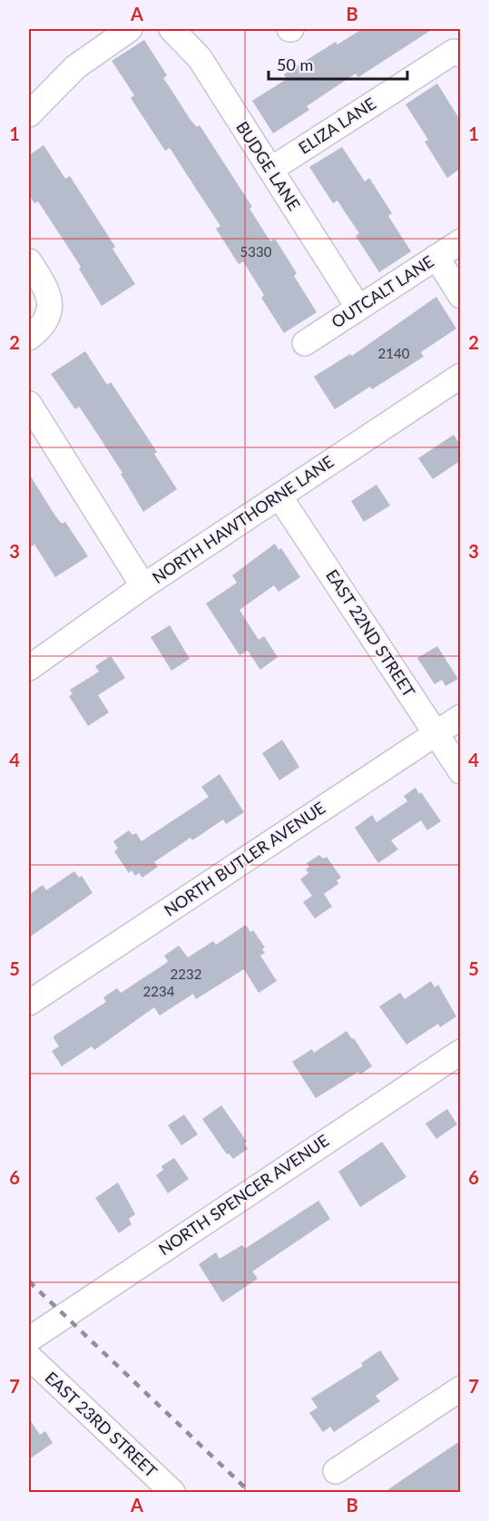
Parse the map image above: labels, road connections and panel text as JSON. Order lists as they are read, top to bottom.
{
  "streets": {
    "street": [
      "ELIZA LANE",
      "BUDGE LANE",
      "OUTCALT LANE",
      "NORTH HAWTHORNE LANE",
      "EAST 22ND STREET",
      "NORTH BUTLER AVENUE",
      "NORTH SPENCER AVENUE",
      "EAST 23RD STREET"
    ]
  },
  "crossings": [
    ["ELIZA LANE", "BUDGE LANE"],
    ["BUDGE LANE", "OUTCALT LANE"],
    ["NORTH HAWTHORNE LANE", "EAST 22ND STREET"],
    ["EAST 22ND STREET", "NORTH BUTLER AVENUE"]
  ],
  "house_numbers": [
    "5330",
    "2140",
    "2232",
    "2234"
  ],
  "scale_bar": "50 m",
  "grid": {
    "columns": ["A", "B"],
    "rows": [
      "1",
      "2",
      "3",
      "4",
      "5",
      "6",
      "7"
    ]
  }
}
